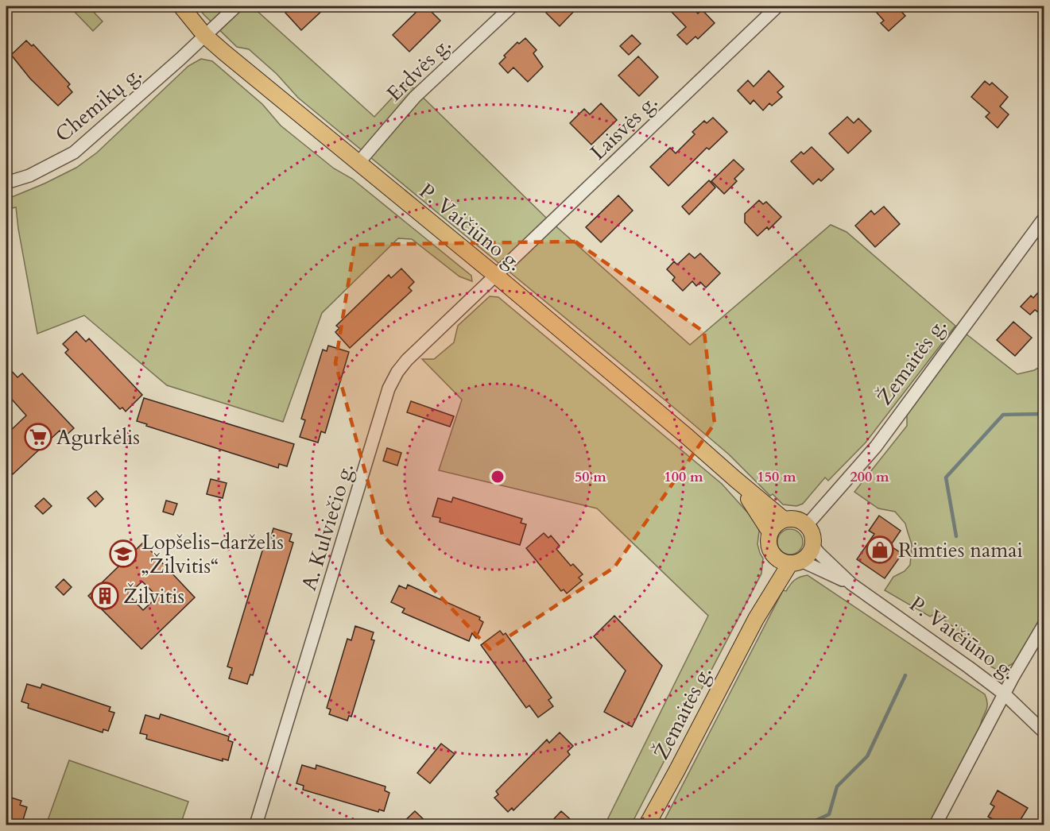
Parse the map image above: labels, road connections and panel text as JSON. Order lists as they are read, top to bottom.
{
  "streets": {
    "main road": ["P. Vaičiūno g.", "Žemaitės g."],
    "street": [
      "Erdvės g.",
      "Chemikų g.",
      "Laisvės g.",
      "A. Kulviečio g."
    ]
  },
  "crossings": [
    ["Erdvės g.", "P. Vaičiūno g."],
    ["Chemikų g.", "P. Vaičiūno g."],
    ["Laisvės g.", "P. Vaičiūno g."],
    ["Laisvės g.", "A. Kulviečio g."],
    ["P. Vaičiūno g.", "Žemaitės g."],
    ["P. Vaičiūno g.", "A. Kulviečio g."]
  ],
  "places": {
    "supermarket": ["Agurkėlis"],
    "shop": ["Rimties namai"],
    "school or university": ["Lopšelis-darželis „Žilvitis“"],
    "building": ["Žilvitis"]
  },
  "rings": [
    "50 m",
    "100 m",
    "150 m",
    "200 m"
  ]
}
